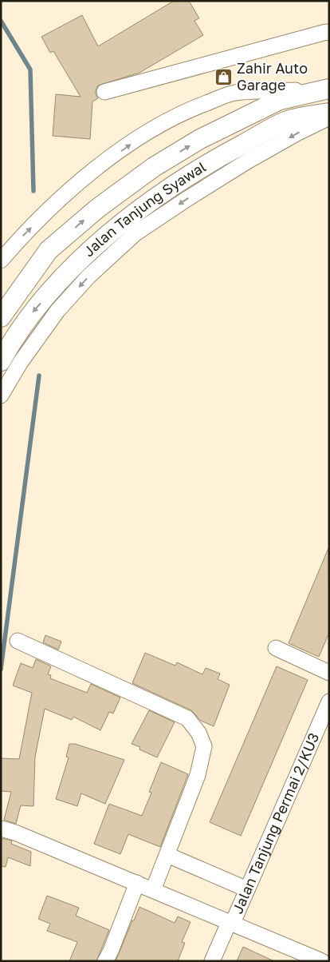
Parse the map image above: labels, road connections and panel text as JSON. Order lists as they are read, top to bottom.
{
  "streets": {
    "main road": ["Jalan Tanjung Syawal"],
    "street": ["Jalan Tanjung Permai 2/KU3"]
  },
  "places": {
    "shop": ["Zahir Auto Garage"]
  }
}
